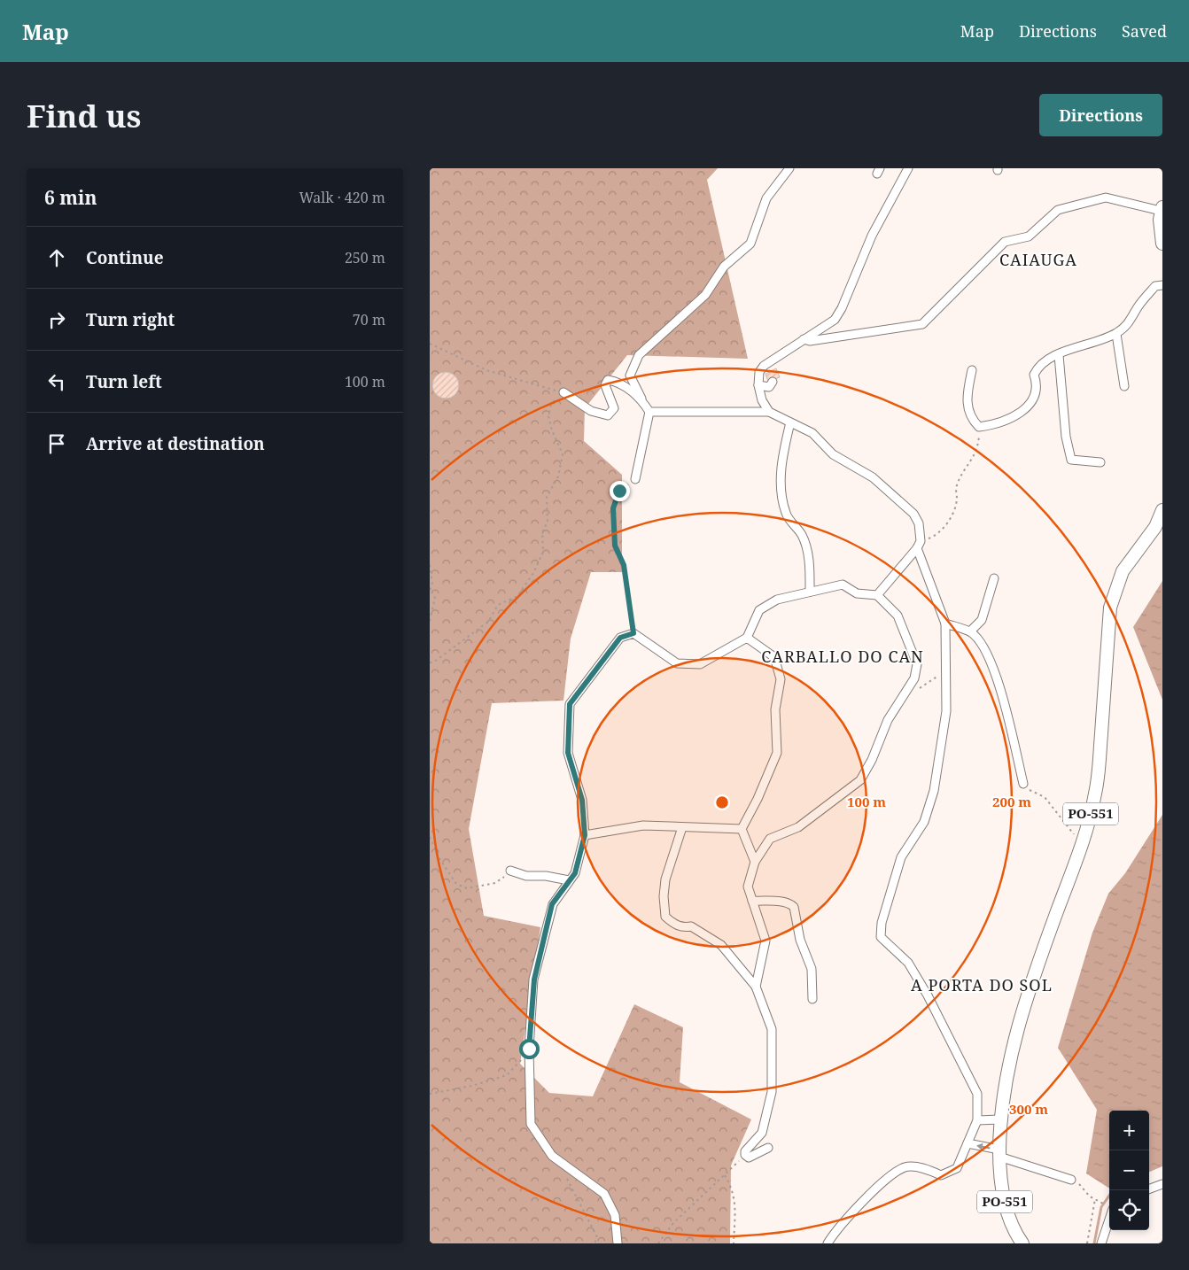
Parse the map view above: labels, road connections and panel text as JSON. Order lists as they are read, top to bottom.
{
  "streets": {
    "main road": ["PO-551"]
  },
  "districts": ["CAIAUGA", "CARBALLO DO CAN", "A PORTA DO SOL"],
  "page": {
    "header": "Map",
    "nav": ["Map", "Directions", "Saved"],
    "buttons": "Directions",
    "title": "Find us",
    "heading": ["6 min", "Walk · 420 m"],
    "list": [
      ["Continue", "250 m"],
      ["Turn right", "70 m"],
      ["Turn left", "100 m"],
      "Arrive at destination"
    ],
    "map_buttons": ["+", "−"]
  },
  "rings": ["100 m", "200 m", "300 m"]
}
